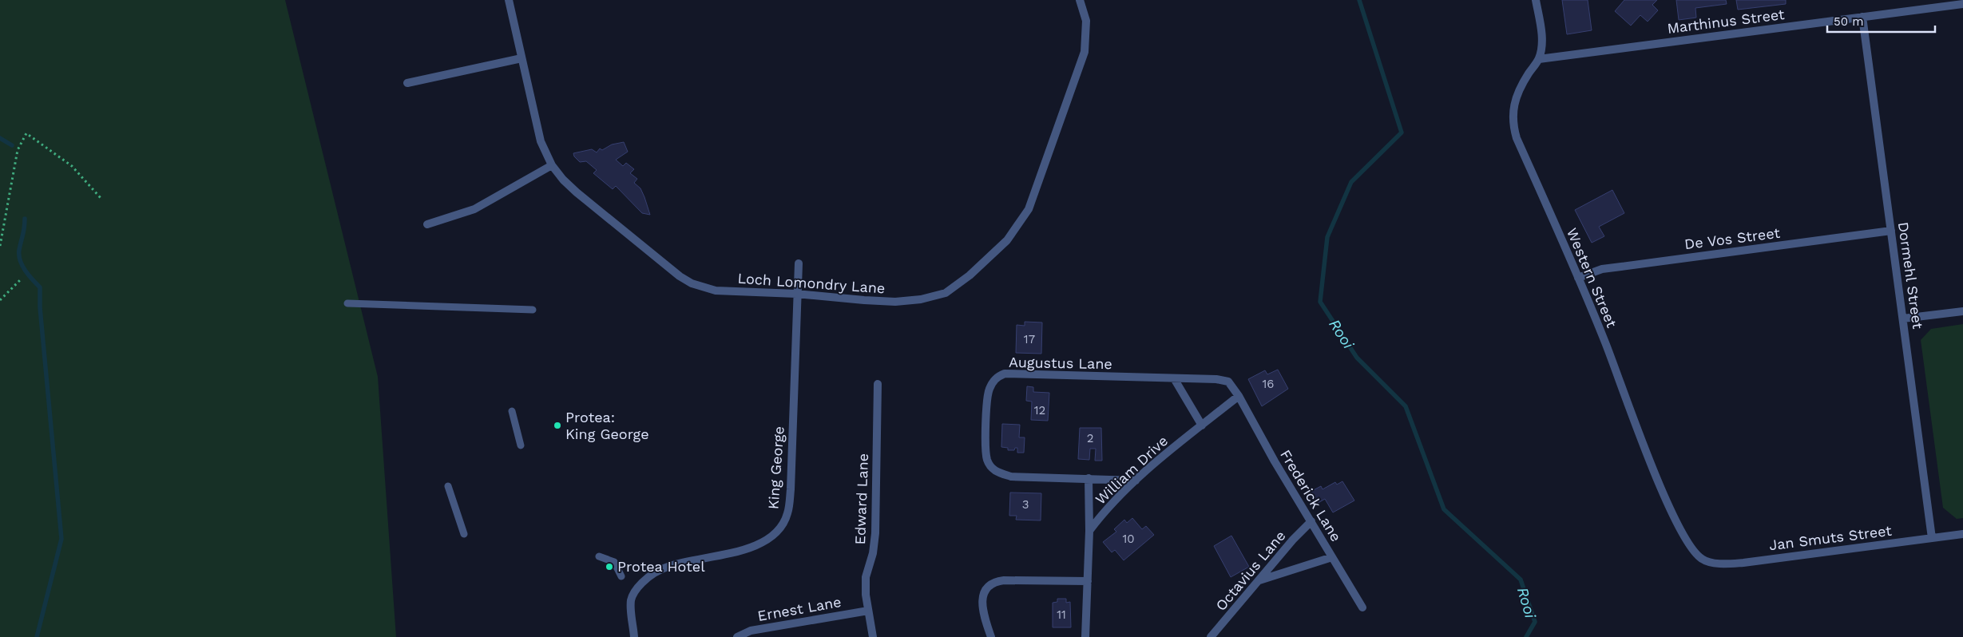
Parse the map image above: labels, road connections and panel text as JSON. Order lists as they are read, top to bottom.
{
  "streets": {
    "street": [
      "Marthinus Street",
      "De Vos Street",
      "Dormehl Street",
      "Western Street",
      "Loch Lomondry Lane",
      "Augustus Lane",
      "King George",
      "William Drive",
      "Frederick Lane",
      "Edward Lane",
      "Jan Smuts Street",
      "Octavius Lane",
      "Ernest Lane"
    ]
  },
  "crossings": [
    ["Marthinus Street", "Dormehl Street"],
    ["Marthinus Street", "Western Street"],
    ["De Vos Street", "Dormehl Street"],
    ["De Vos Street", "Western Street"],
    ["Dormehl Street", "Jan Smuts Street"],
    ["Western Street", "Jan Smuts Street"],
    ["Loch Lomondry Lane", "King George"],
    ["Augustus Lane", "William Drive"],
    ["Augustus Lane", "Frederick Lane"],
    ["William Drive", "Frederick Lane"],
    ["Frederick Lane", "Octavius Lane"],
    ["Edward Lane", "Ernest Lane"]
  ],
  "water": ["Rooi"],
  "places": ["Protea: King George", "Protea Hotel"],
  "house_numbers": [
    "17",
    "16",
    "12",
    "2",
    "3",
    "10",
    "11"
  ],
  "scale_bar": "50 m"
}
